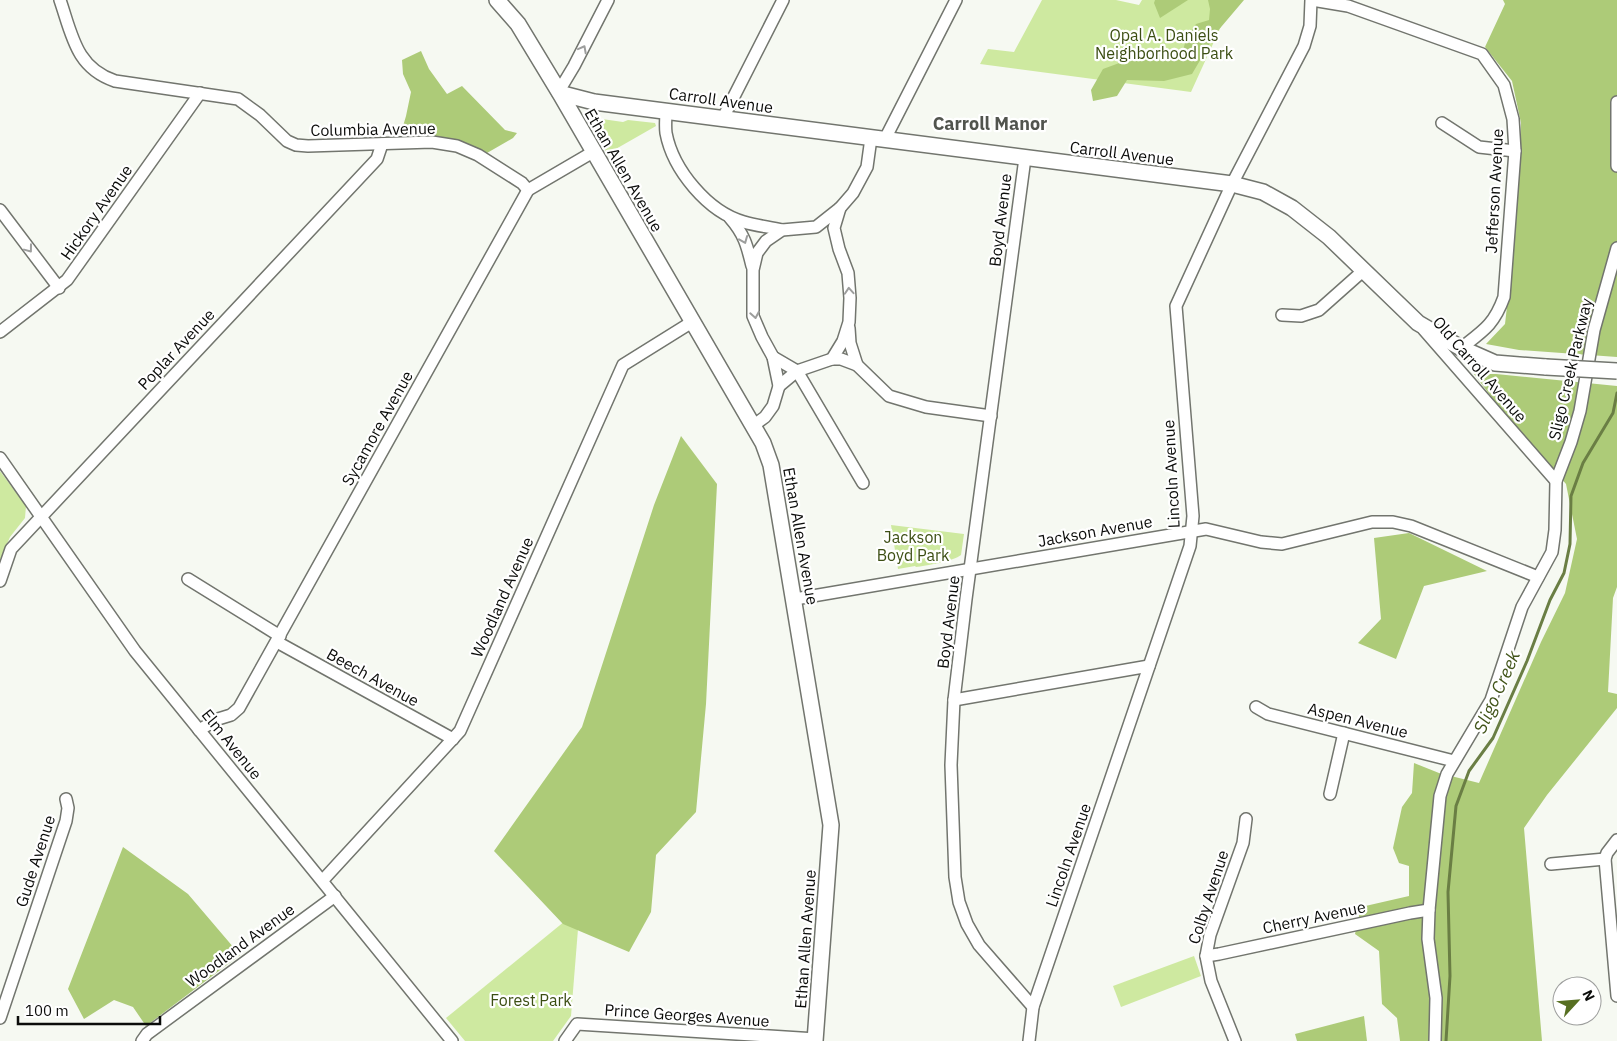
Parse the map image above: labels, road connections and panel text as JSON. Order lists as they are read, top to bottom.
{
  "streets": {
    "main road": ["Carroll Avenue", "Ethan Allen Avenue"],
    "street": [
      "Columbia Avenue",
      "Jefferson Avenue",
      "Hickory Avenue",
      "Boyd Avenue",
      "Poplar Avenue",
      "Old Carroll Avenue",
      "Sligo Creek Parkway",
      "Sycamore Avenue",
      "Lincoln Avenue",
      "Jackson Avenue",
      "Woodland Avenue",
      "Beech Avenue",
      "Aspen Avenue",
      "Elm Avenue",
      "Gude Avenue",
      "Colby Avenue",
      "Cherry Avenue",
      "Prince Georges Avenue"
    ]
  },
  "crossings": [
    ["Carroll Avenue", "Ethan Allen Avenue"],
    ["Carroll Avenue", "Jefferson Avenue"],
    ["Carroll Avenue", "Boyd Avenue"],
    ["Carroll Avenue", "Old Carroll Avenue"],
    ["Carroll Avenue", "Lincoln Avenue"],
    ["Columbia Avenue", "Hickory Avenue"],
    ["Columbia Avenue", "Poplar Avenue"],
    ["Columbia Avenue", "Sycamore Avenue"],
    ["Ethan Allen Avenue", "Jackson Avenue"],
    ["Ethan Allen Avenue", "Woodland Avenue"],
    ["Ethan Allen Avenue", "Prince Georges Avenue"],
    ["Jefferson Avenue", "Lincoln Avenue"],
    ["Boyd Avenue", "Lincoln Avenue"],
    ["Boyd Avenue", "Jackson Avenue"],
    ["Poplar Avenue", "Elm Avenue"],
    ["Old Carroll Avenue", "Sligo Creek Parkway"],
    ["Sligo Creek Parkway", "Jackson Avenue"],
    ["Sligo Creek Parkway", "Aspen Avenue"],
    ["Sligo Creek Parkway", "Cherry Avenue"],
    ["Sycamore Avenue", "Beech Avenue"],
    ["Sycamore Avenue", "Elm Avenue"],
    ["Lincoln Avenue", "Jackson Avenue"],
    ["Woodland Avenue", "Beech Avenue"],
    ["Woodland Avenue", "Elm Avenue"],
    ["Colby Avenue", "Cherry Avenue"]
  ],
  "districts": ["Carroll Manor"],
  "water": ["Sligo Creek"],
  "parks": ["Opal A. Daniels Neighborhood Park", "Jackson Boyd Park", "Forest Park"],
  "scale_bar": "100 m",
  "north": "top right"
}
